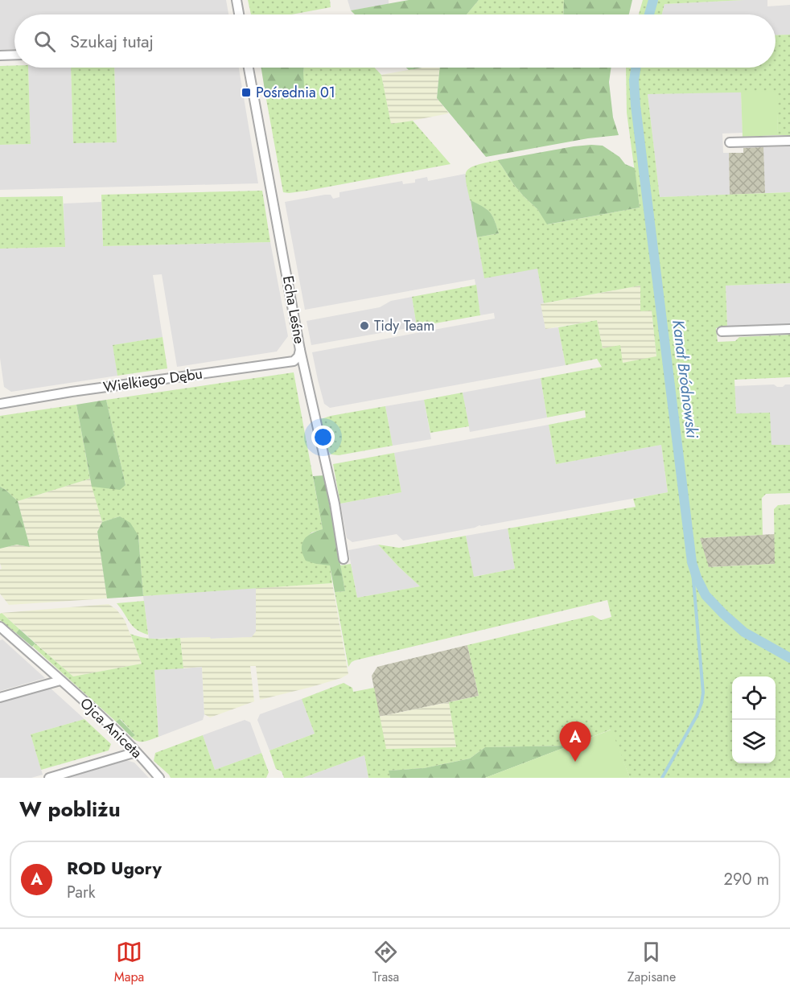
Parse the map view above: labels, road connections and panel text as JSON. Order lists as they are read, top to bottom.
{
  "streets": {
    "street": ["Echa Leśne", "Wielkiego Dębu", "Ojca Aniceta"]
  },
  "crossings": [
    ["Echa Leśne", "Wielkiego Dębu"]
  ],
  "water": ["Kanał Bródnowski"],
  "places": {
    "transit": ["Pośrednia 01"],
    "other": ["Tidy Team"]
  },
  "page": {
    "search": "Szukaj tutaj",
    "pins": "A",
    "heading": "W pobliżu",
    "list": [
      {
        "mark": "A",
        "name": "ROD Ugory",
        "note": "Park",
        "value": "290 m"
      }
    ],
    "nav": ["Mapa", "Trasa", "Zapisane"]
  }
}
